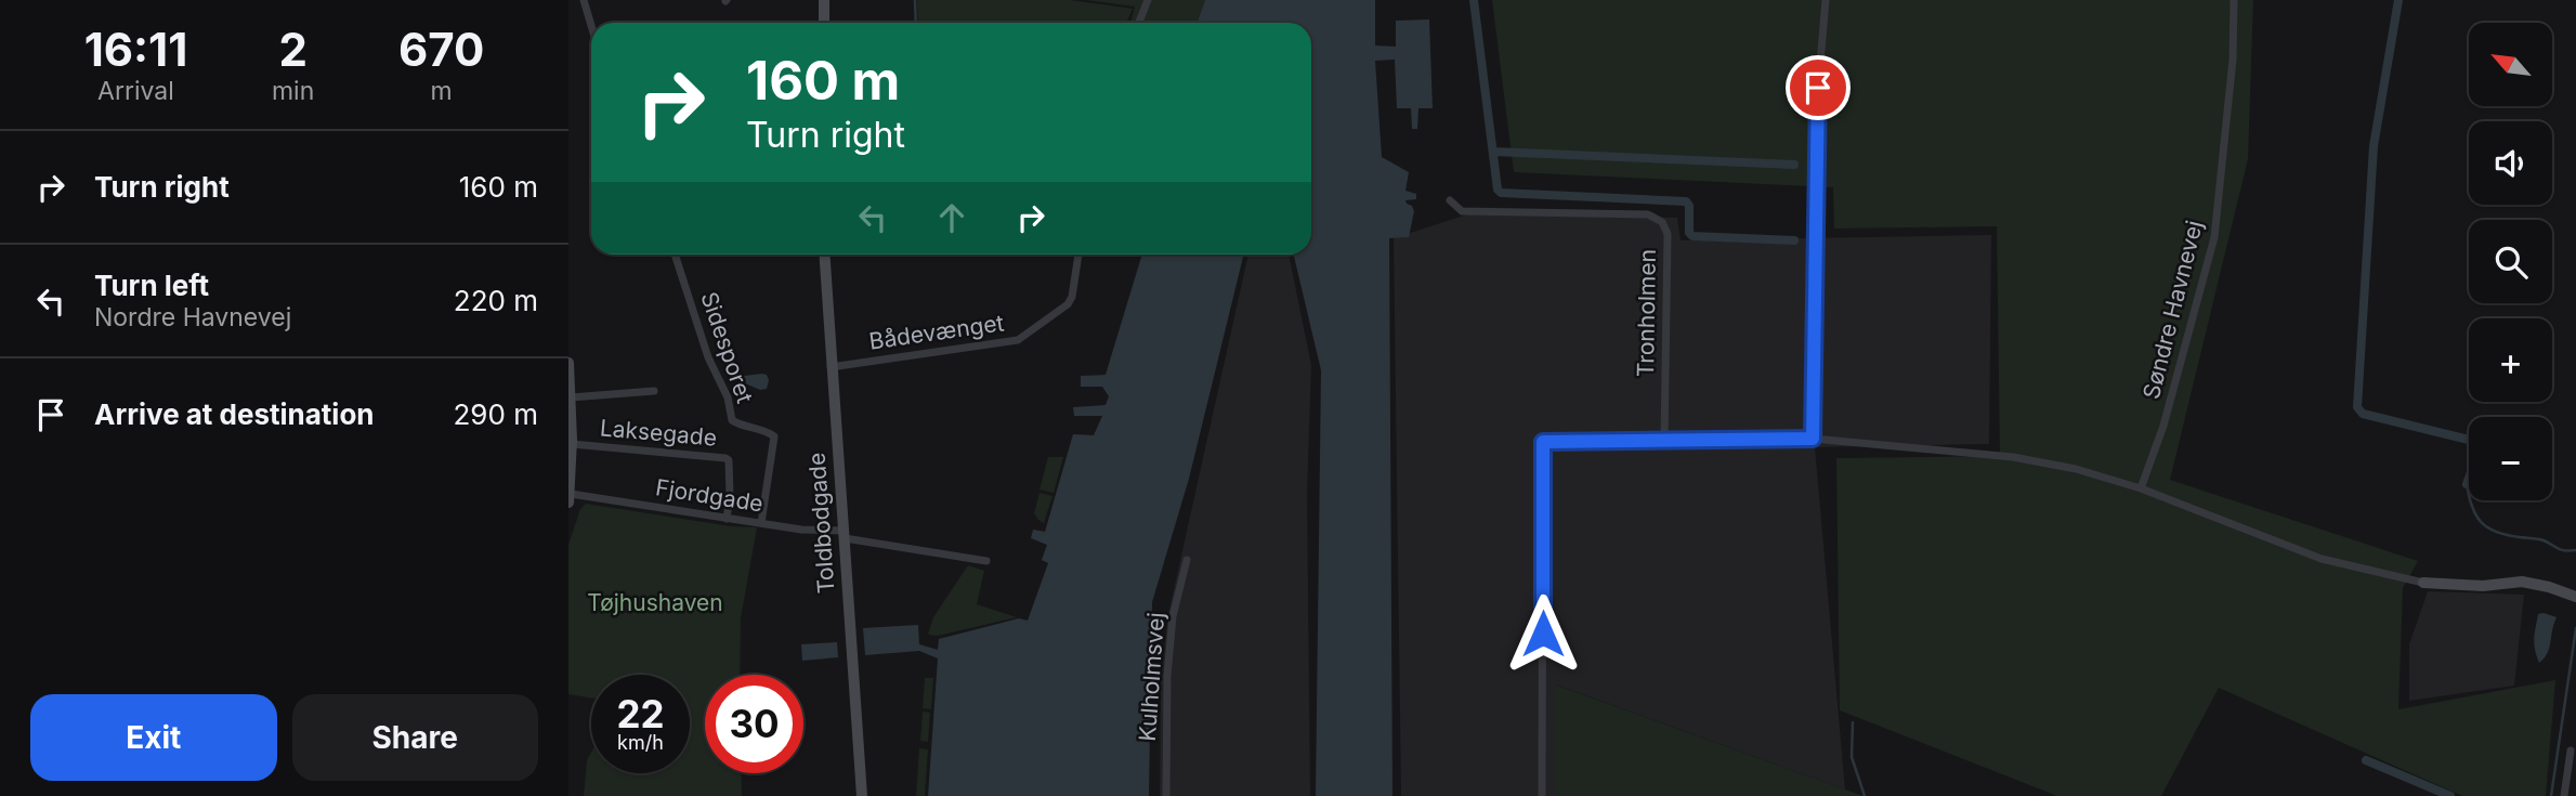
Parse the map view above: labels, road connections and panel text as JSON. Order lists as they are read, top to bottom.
{
  "streets": {
    "street": [
      "Søndre Havnevej",
      "Tronholmen",
      "Bådevænget",
      "Sidesporet",
      "Laksegade",
      "Fjordgade",
      "Toldbodgade",
      "Kulholmsvej"
    ]
  },
  "crossings": [
    ["Bådevænget", "Toldbodgade"],
    ["Sidesporet", "Fjordgade"],
    ["Laksegade", "Fjordgade"],
    ["Fjordgade", "Toldbodgade"]
  ],
  "parks": ["Tøjhushaven"],
  "north": "top left",
  "page": {
    "eta": [
      "16:11",
      "Arrival",
      "2",
      "min",
      "670",
      "m"
    ],
    "map_buttons": ["+", "−"],
    "turn": ["160 m", "Turn right"],
    "list": [
      {
        "name": "Turn right",
        "value": "160 m"
      },
      {
        "name": "Turn left",
        "note": "Nordre Havnevej",
        "value": "220 m"
      },
      {
        "name": "Arrive at destination",
        "value": "290 m"
      }
    ],
    "speed": "22 km/h",
    "limit": "30",
    "buttons": ["Exit", "Share"]
  }
}
